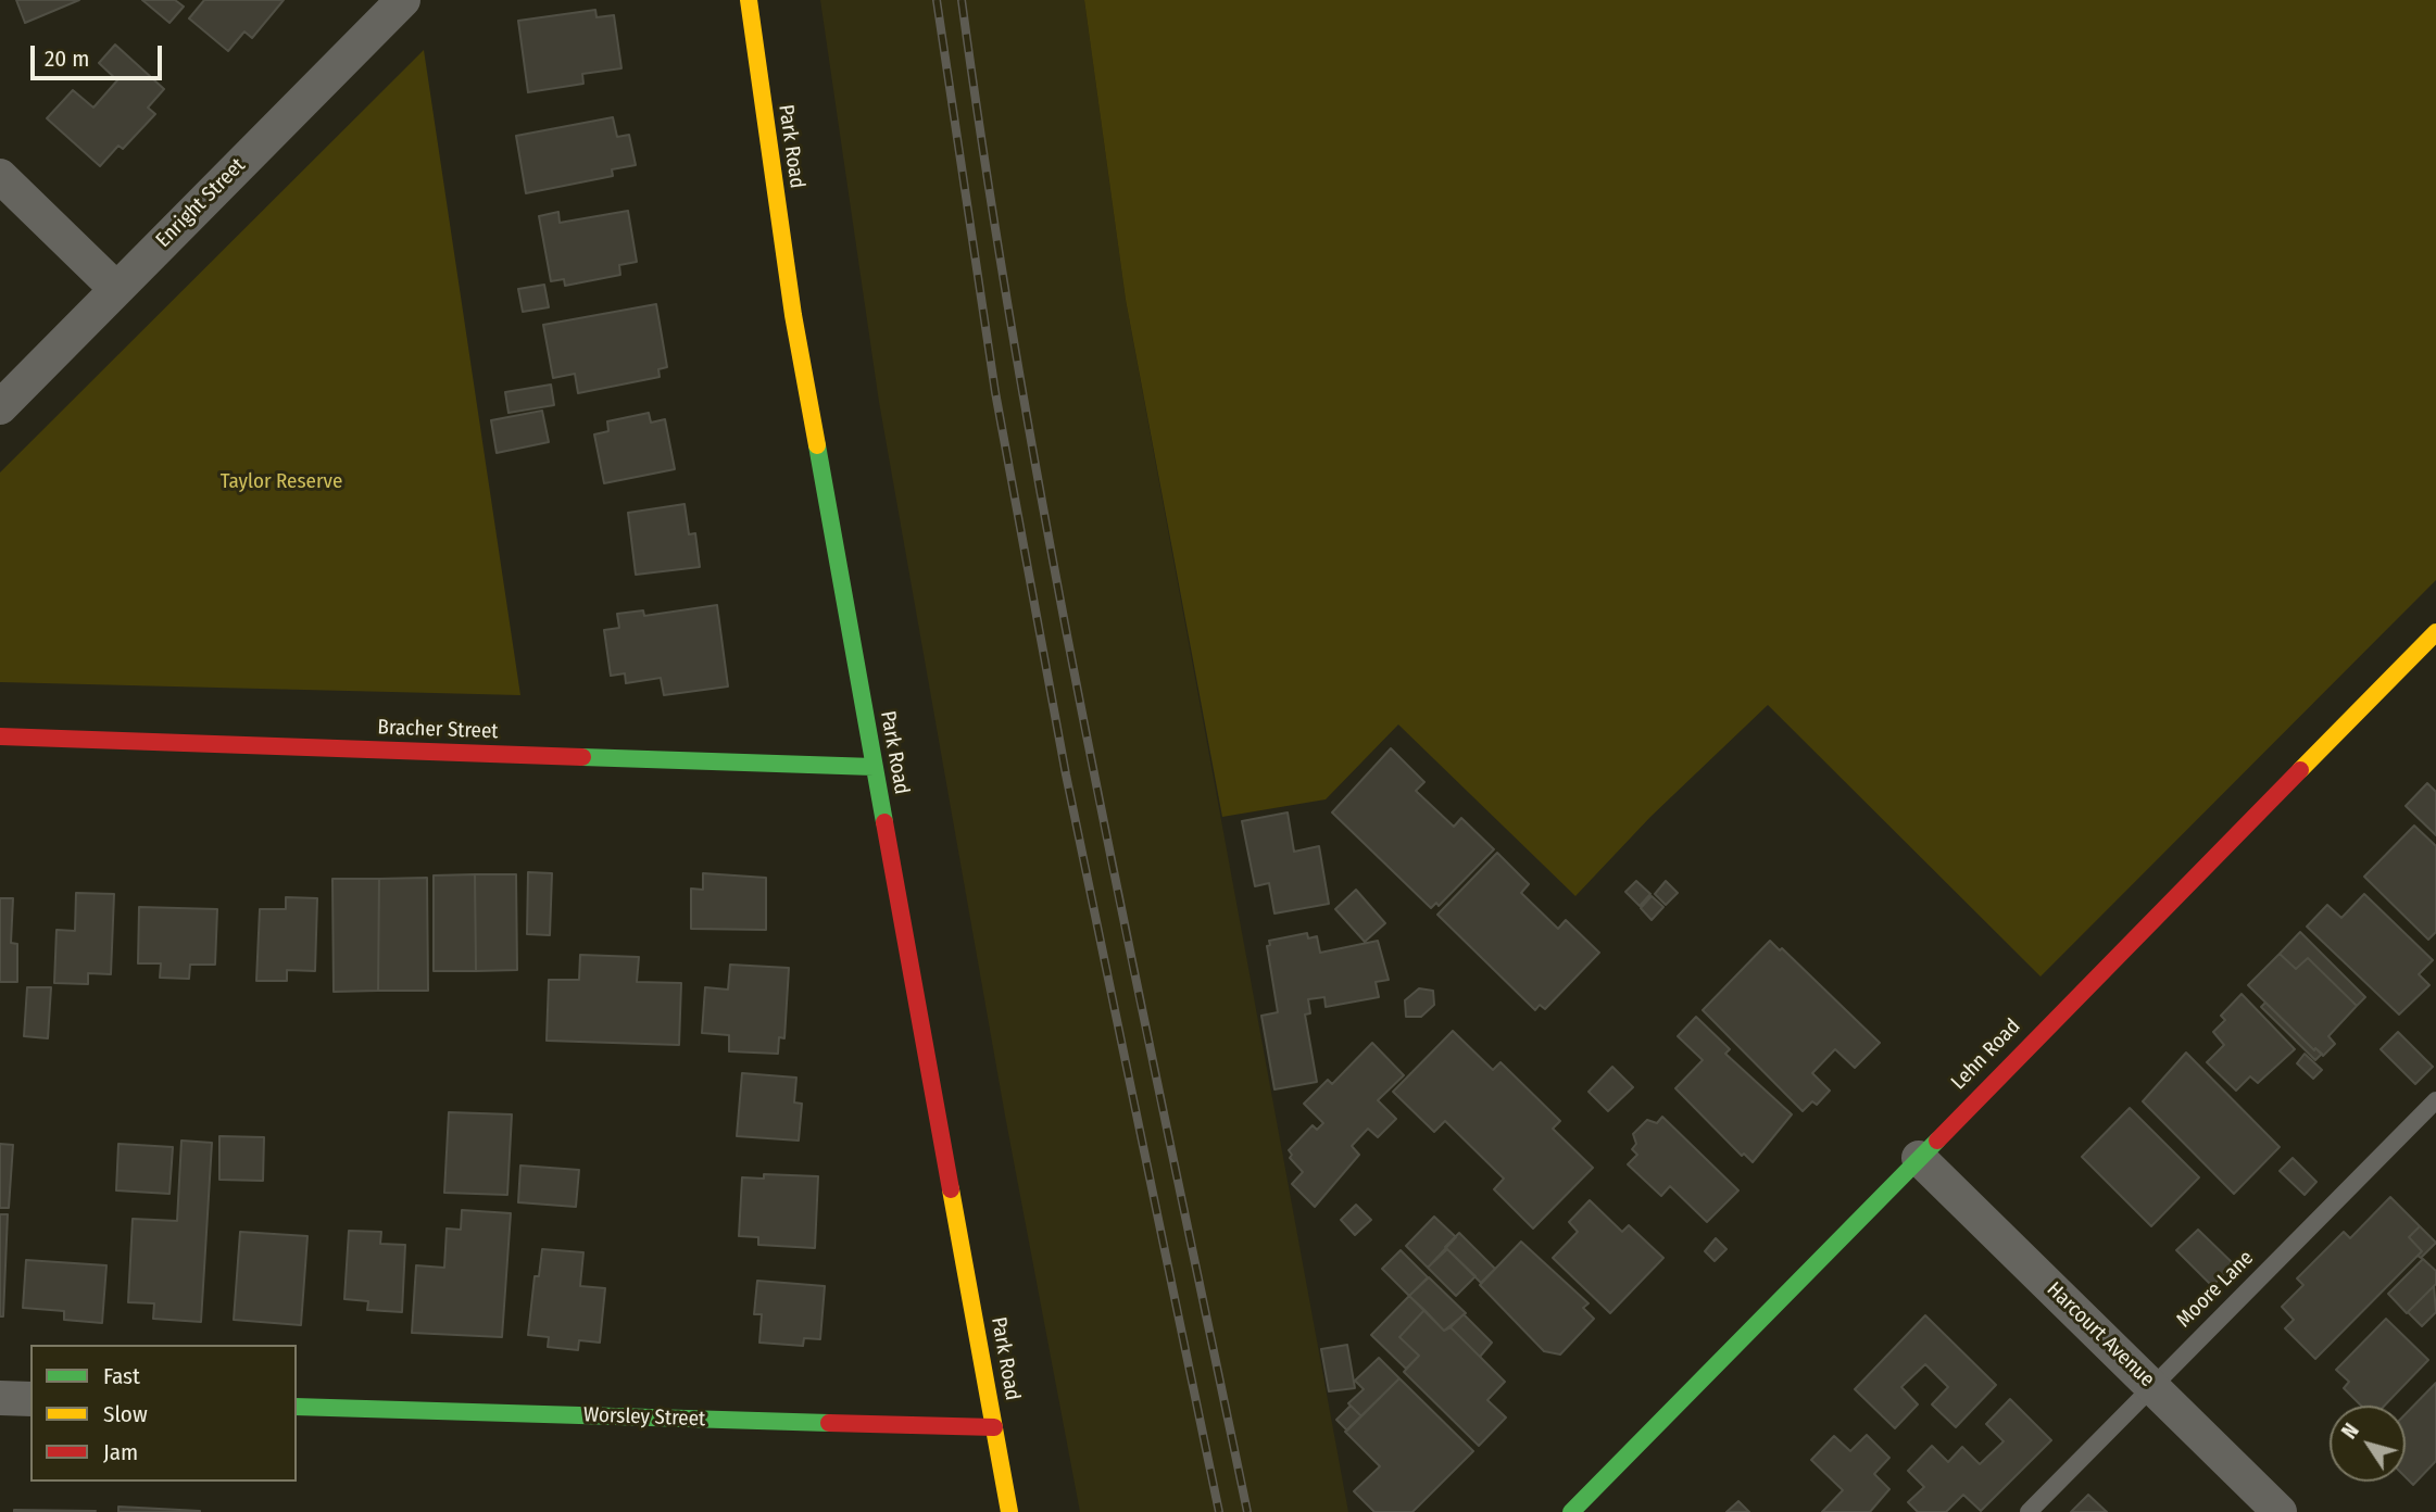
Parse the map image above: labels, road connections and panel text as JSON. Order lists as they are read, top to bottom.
{
  "streets": {
    "street": [
      "Park Road",
      "Enright Street",
      "Bracher Street",
      "Lehn Road",
      "Harcourt Avenue",
      "Worsley Street"
    ],
    "lane": ["Moore Lane"]
  },
  "crossings": [
    ["Park Road", "Bracher Street"],
    ["Park Road", "Worsley Street"],
    ["Lehn Road", "Harcourt Avenue"],
    ["Moore Lane", "Harcourt Avenue"]
  ],
  "parks": ["Taylor Reserve"],
  "legend": ["Fast", "Slow", "Jam"],
  "scale_bar": "20 m",
  "north": "top left"
}
